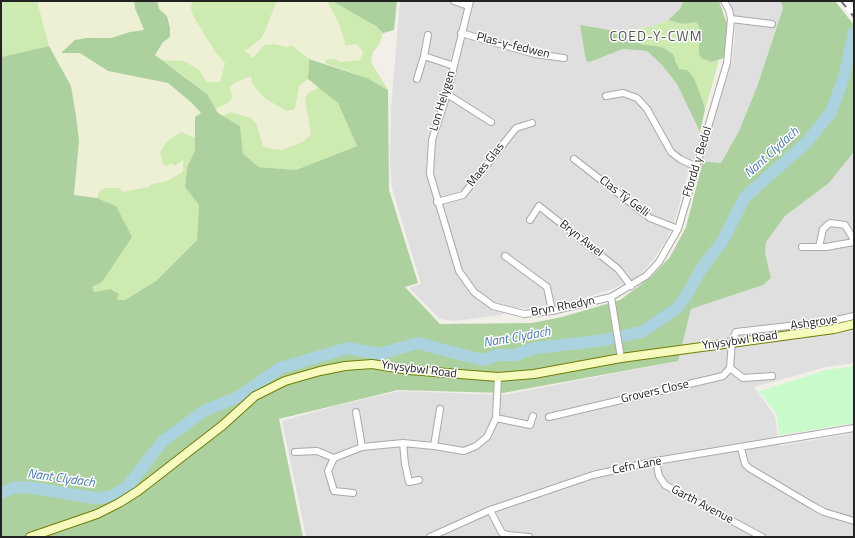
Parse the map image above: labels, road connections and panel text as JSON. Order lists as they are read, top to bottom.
{
  "streets": {
    "main road": ["Ynysybwl Road"],
    "street": [
      "Plas-y-fedwen",
      "Lon Helygen",
      "Ffordd y Bedol",
      "Maes Glas",
      "Clas Tŷ Gelli",
      "Bryn Awel",
      "Bryn Rhedyn",
      "Ashgrove",
      "Grovers Close",
      "Cefn Lane",
      "Garth Avenue"
    ]
  },
  "crossings": [
    ["Plas-y-fedwen", "Lon Helygen"],
    ["Lon Helygen", "Maes Glas"],
    ["Lon Helygen", "Bryn Rhedyn"],
    ["Ffordd y Bedol", "Clas Tŷ Gelli"],
    ["Ffordd y Bedol", "Bryn Awel"],
    ["Ffordd y Bedol", "Bryn Rhedyn"],
    ["Maes Glas", "Bryn Rhedyn"],
    ["Ashgrove", "Ynysybwl Road"],
    ["Cefn Lane", "Garth Avenue"]
  ],
  "districts": ["COED-Y-CWM"],
  "water": ["Nant Clydach"]
}
